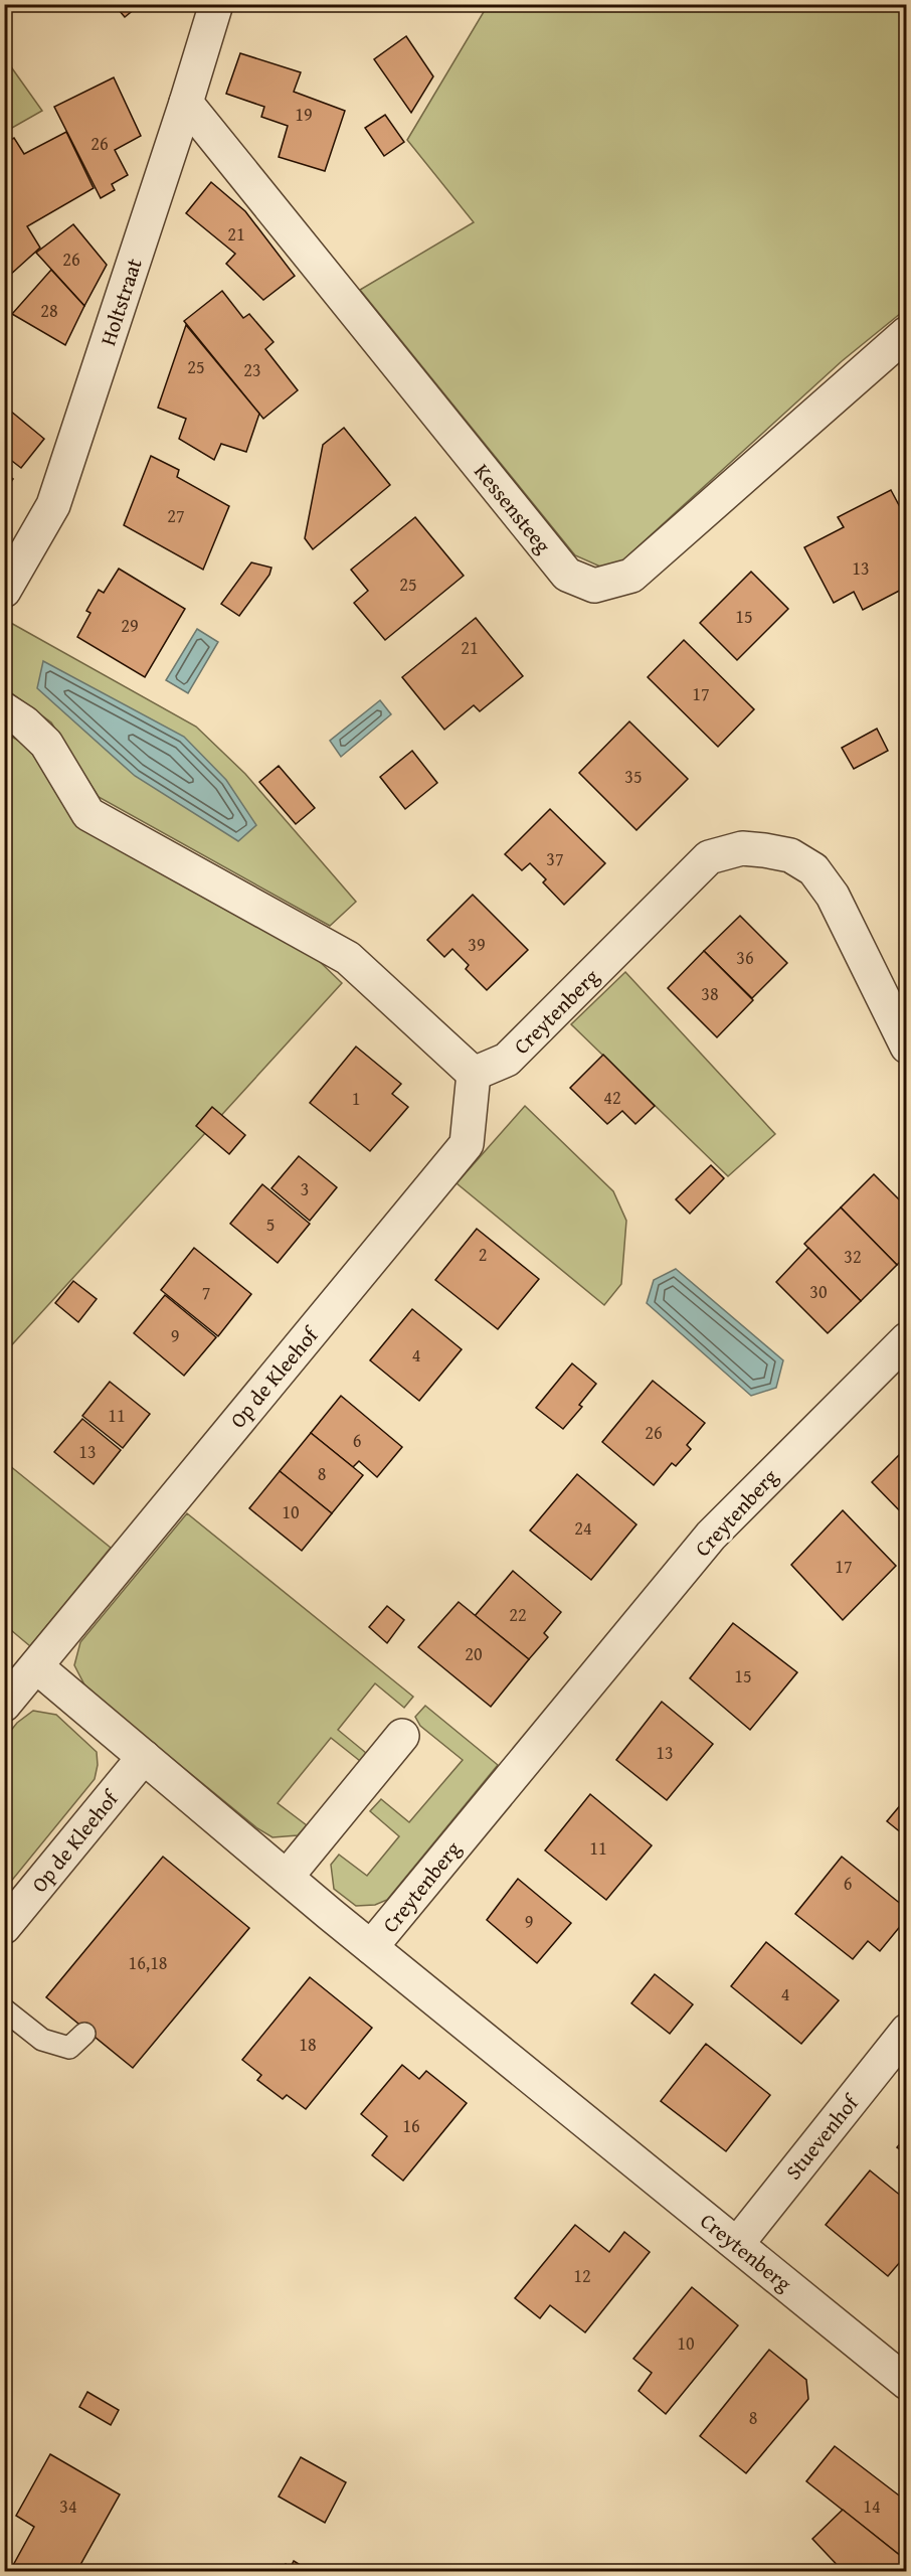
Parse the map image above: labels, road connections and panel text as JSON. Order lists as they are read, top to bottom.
{
  "streets": {
    "street": [
      "Holtstraat",
      "Kessensteeg",
      "Creytenberg",
      "Op de Kleehof",
      "Stuevenhof"
    ]
  },
  "crossings": [
    ["Holtstraat", "Kessensteeg"],
    ["Creytenberg", "Op de Kleehof"],
    ["Creytenberg", "Stuevenhof"]
  ],
  "house_numbers": [
    "19",
    "26",
    "21",
    "26",
    "28",
    "25",
    "23",
    "27",
    "13",
    "25",
    "15",
    "29",
    "21",
    "17",
    "35",
    "37",
    "39",
    "36",
    "38",
    "42",
    "1",
    "3",
    "5",
    "2",
    "32",
    "30",
    "7",
    "9",
    "4",
    "11",
    "26",
    "6",
    "13",
    "8",
    "10",
    "24",
    "17",
    "22",
    "20",
    "15",
    "13",
    "11",
    "6",
    "9",
    "16,18",
    "4",
    "18",
    "16",
    "12",
    "10",
    "8",
    "34",
    "14"
  ]
}
